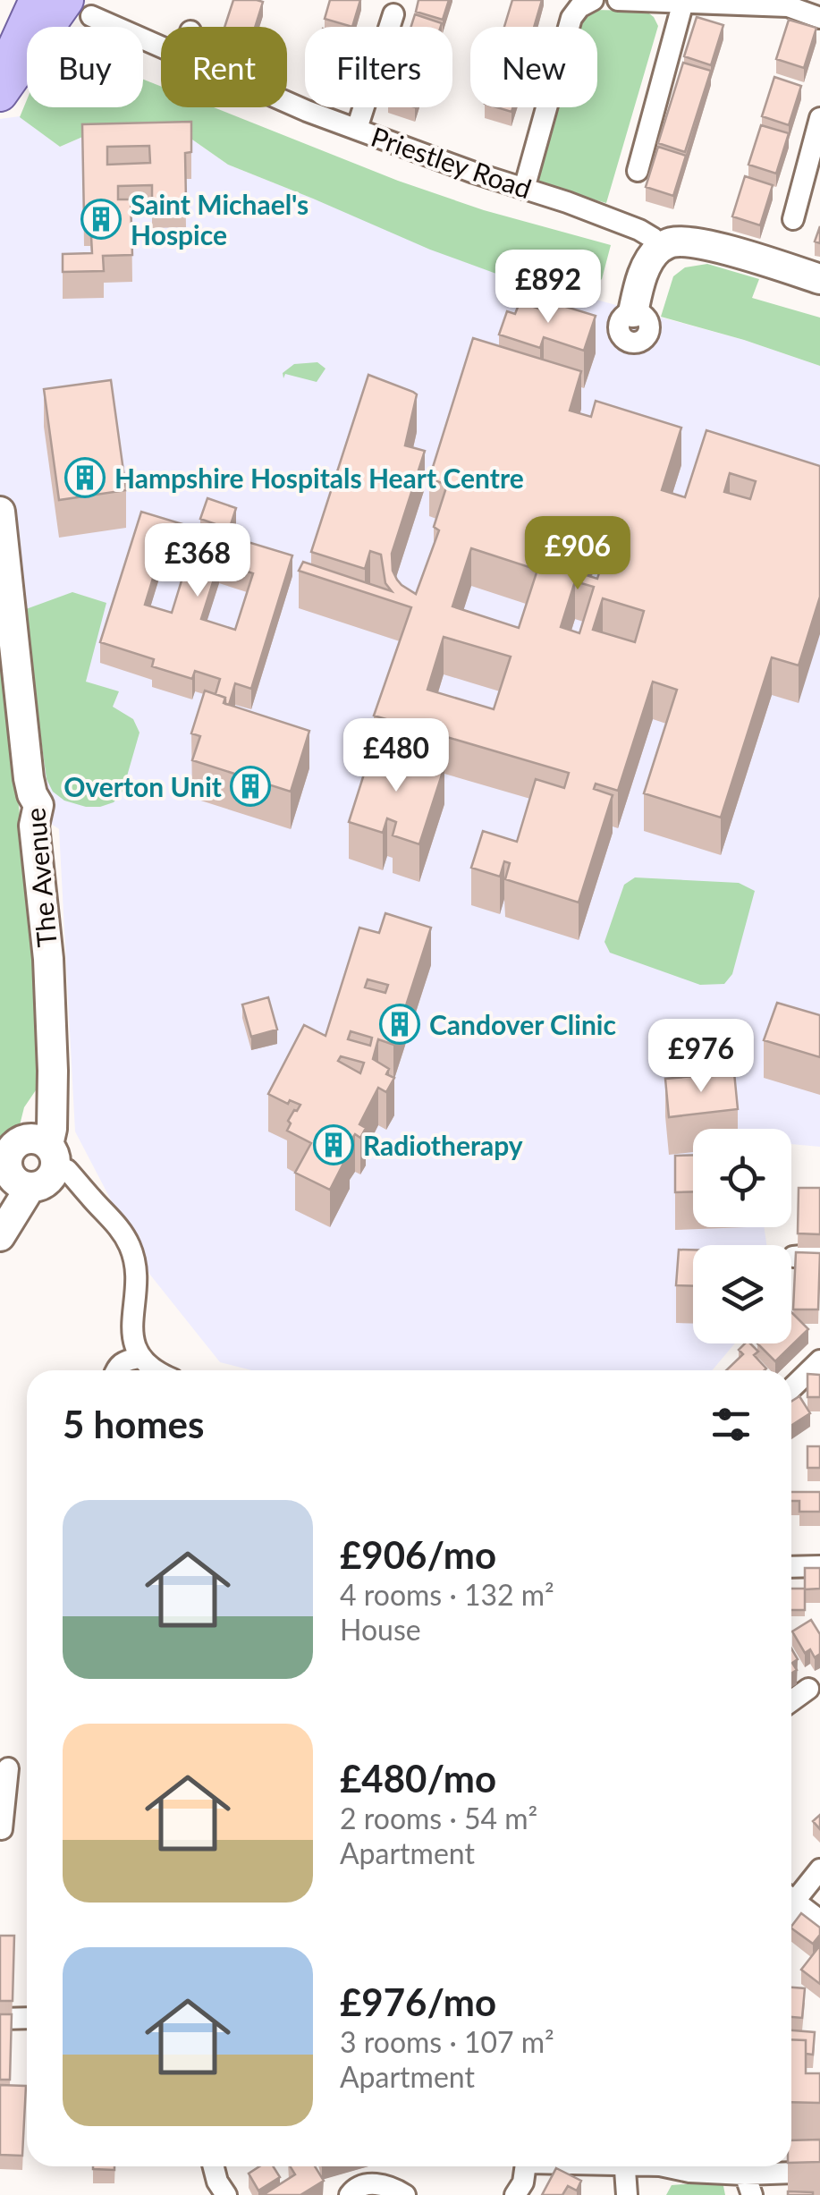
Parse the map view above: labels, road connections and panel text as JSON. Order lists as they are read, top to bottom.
{
  "streets": {
    "street": ["Priestley Road", "The Avenue"]
  },
  "places": {
    "building": [
      "Saint Michael's Hospice",
      "Hampshire Hospitals Heart Centre",
      "Overton Unit",
      "Candover Clinic",
      "Radiotherapy"
    ]
  },
  "page": {
    "chip": [
      "Buy",
      "Rent",
      "Filters",
      "New"
    ],
    "price": [
      "£892",
      "£906",
      "£368",
      "£480",
      "£976"
    ],
    "heading": "5 homes",
    "list": [
      {
        "name": "£906/mo",
        "note": "4 rooms · 132 m² · House"
      },
      {
        "name": "£480/mo",
        "note": "2 rooms · 54 m² · Apartment"
      },
      {
        "name": "£976/mo",
        "note": "3 rooms · 107 m² · Apartment"
      }
    ]
  }
}
